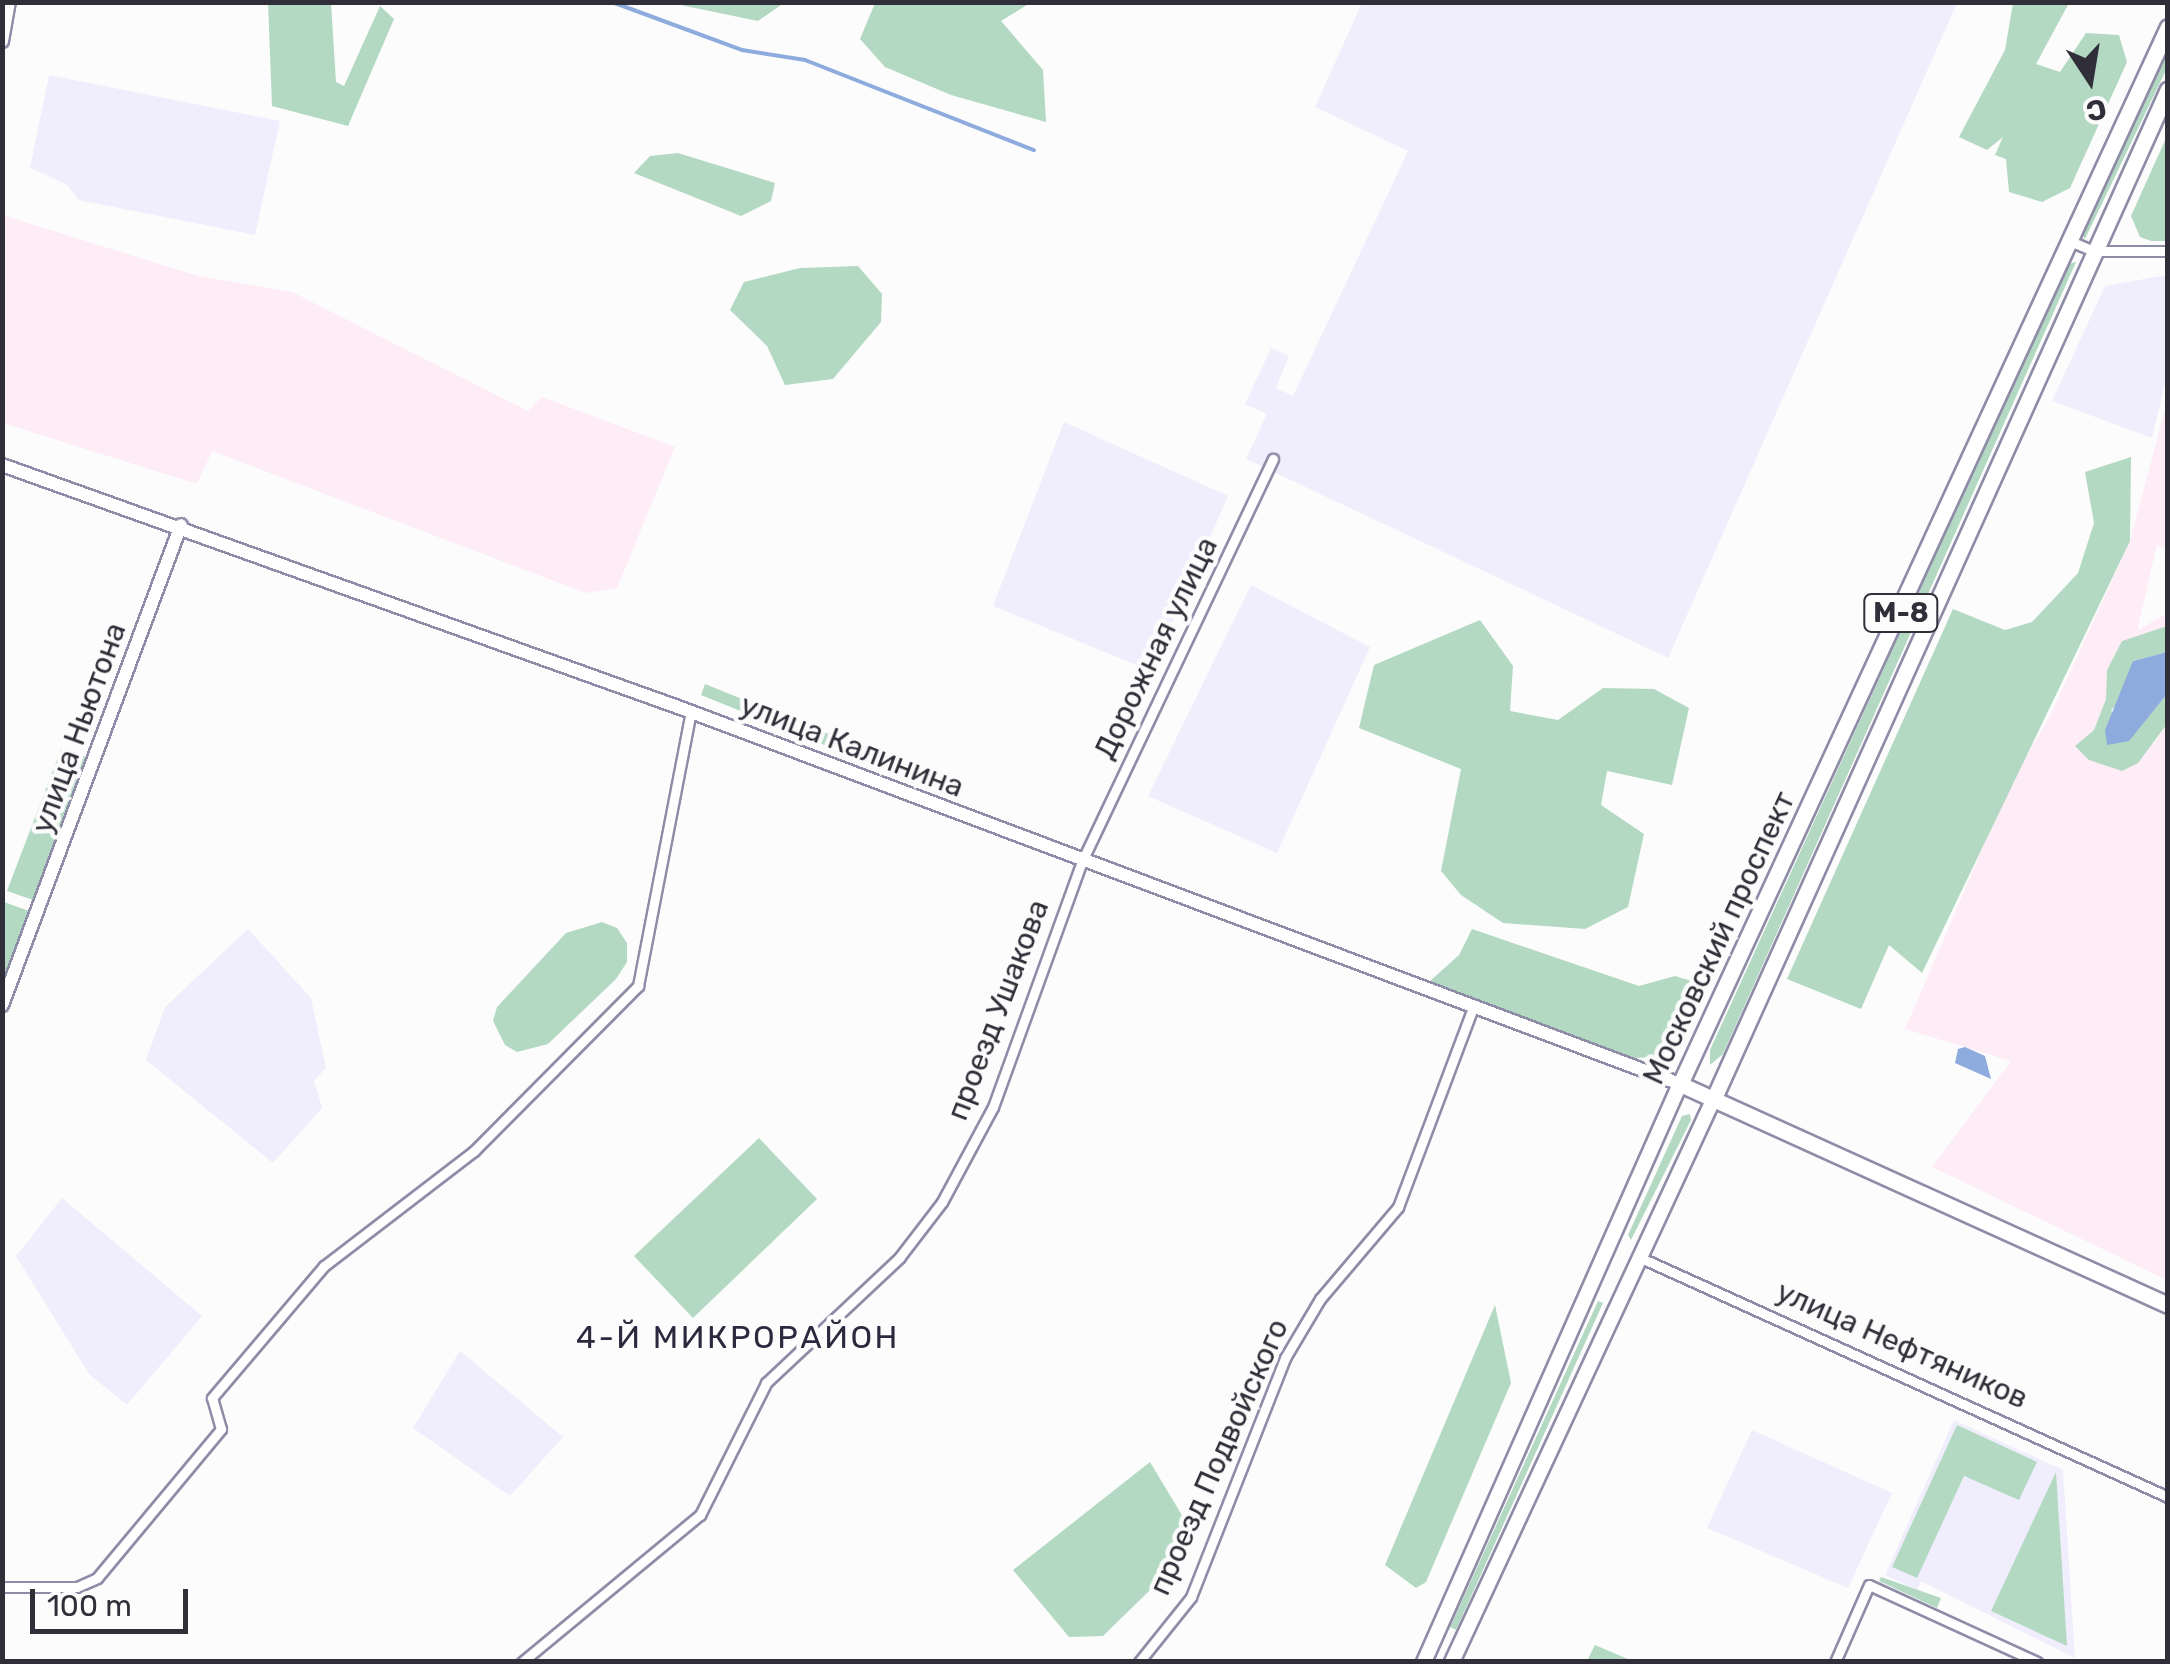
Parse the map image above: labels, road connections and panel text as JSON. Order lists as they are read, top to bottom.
{
  "streets": {
    "highway": ["М-8", "Московский проспект"],
    "main road": ["улица Ньютона", "улица Калинина", "улица Нефтяников"],
    "street": ["Дорожная улица", "проезд Ушакова", "проезд Подвойского"]
  },
  "crossings": [
    ["М-8", "Московский проспект"],
    ["Дорожная улица", "улица Калинина"],
    ["Дорожная улица", "проезд Ушакова"],
    ["улица Ньютона", "улица Калинина"],
    ["улица Калинина", "Московский проспект"],
    ["улица Калинина", "проезд Ушакова"],
    ["улица Калинина", "проезд Подвойского"],
    ["Московский проспект", "улица Нефтяников"]
  ],
  "districts": ["4-Й МИКРОРАЙОН"],
  "scale_bar": "100 m",
  "north": "bottom"
}
